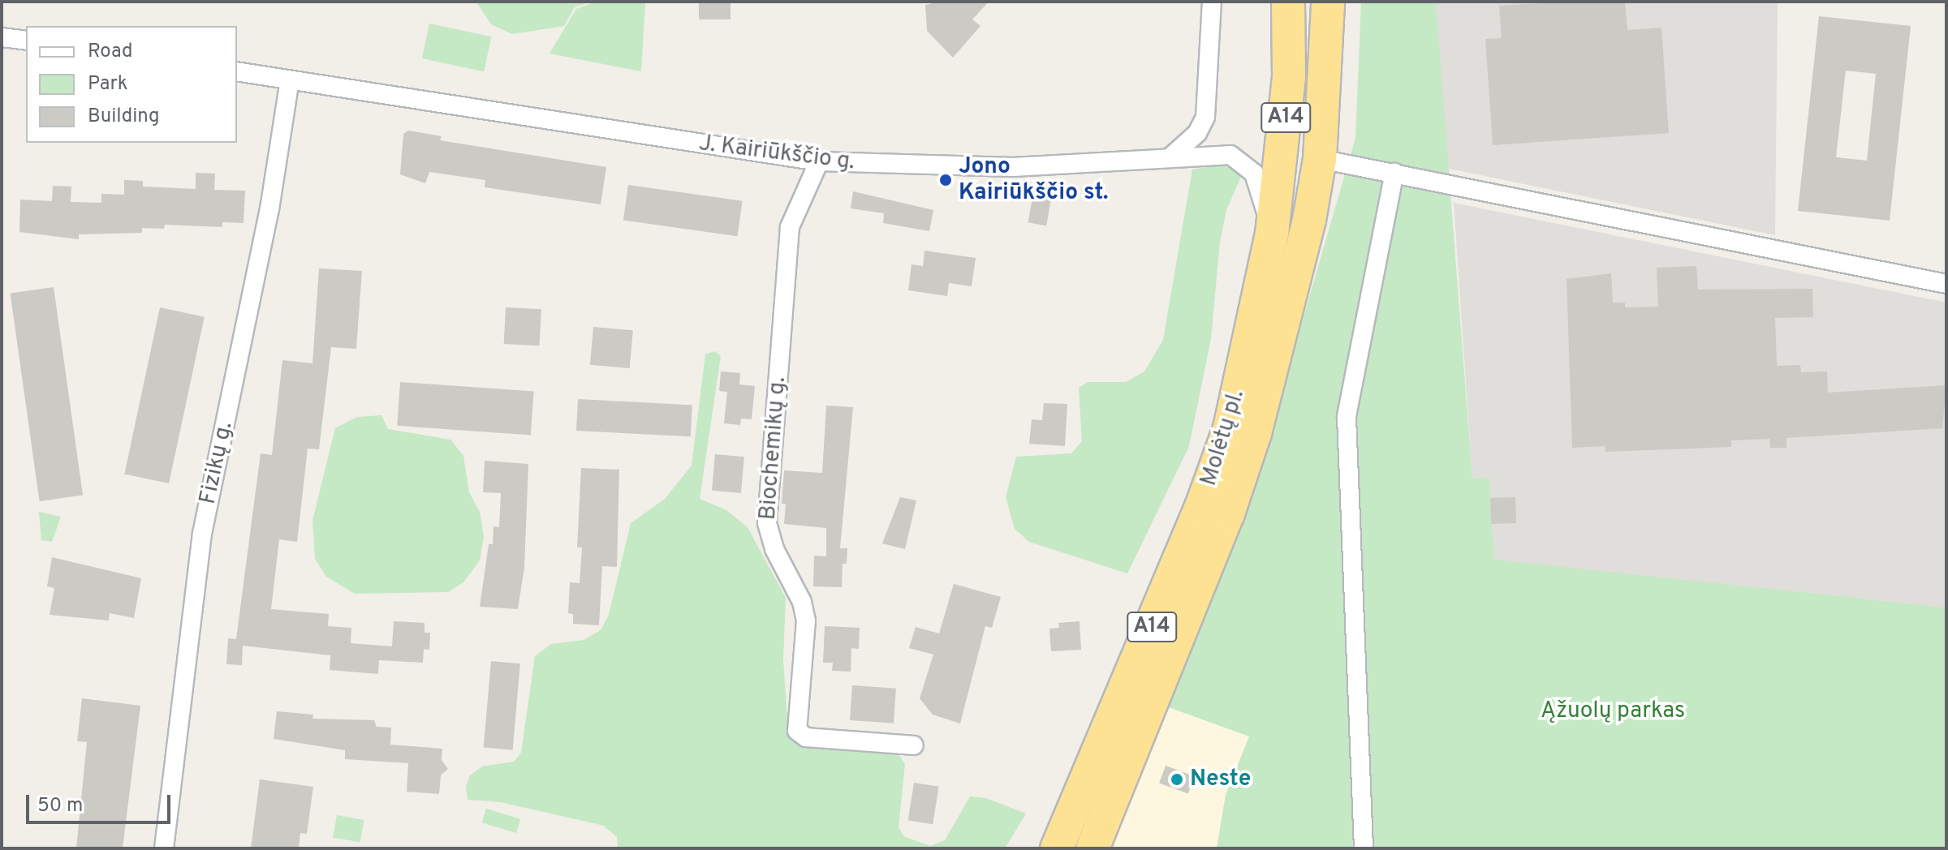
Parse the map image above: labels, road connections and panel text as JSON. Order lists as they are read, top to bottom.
{
  "streets": {
    "highway": ["A14", "Molėtų pl."],
    "street": ["J. Kairiūkščio g.", "Biochemikų g.", "Fizikų g."]
  },
  "crossings": [
    ["J. Kairiūkščio g.", "Molėtų pl."],
    ["J. Kairiūkščio g.", "Biochemikų g."],
    ["J. Kairiūkščio g.", "Fizikų g."]
  ],
  "parks": ["Ąžuolų parkas"],
  "places": ["Jono Kairiūkščio st.", "Neste"],
  "legend": ["Road", "Park", "Building"],
  "scale_bar": "50 m"
}
